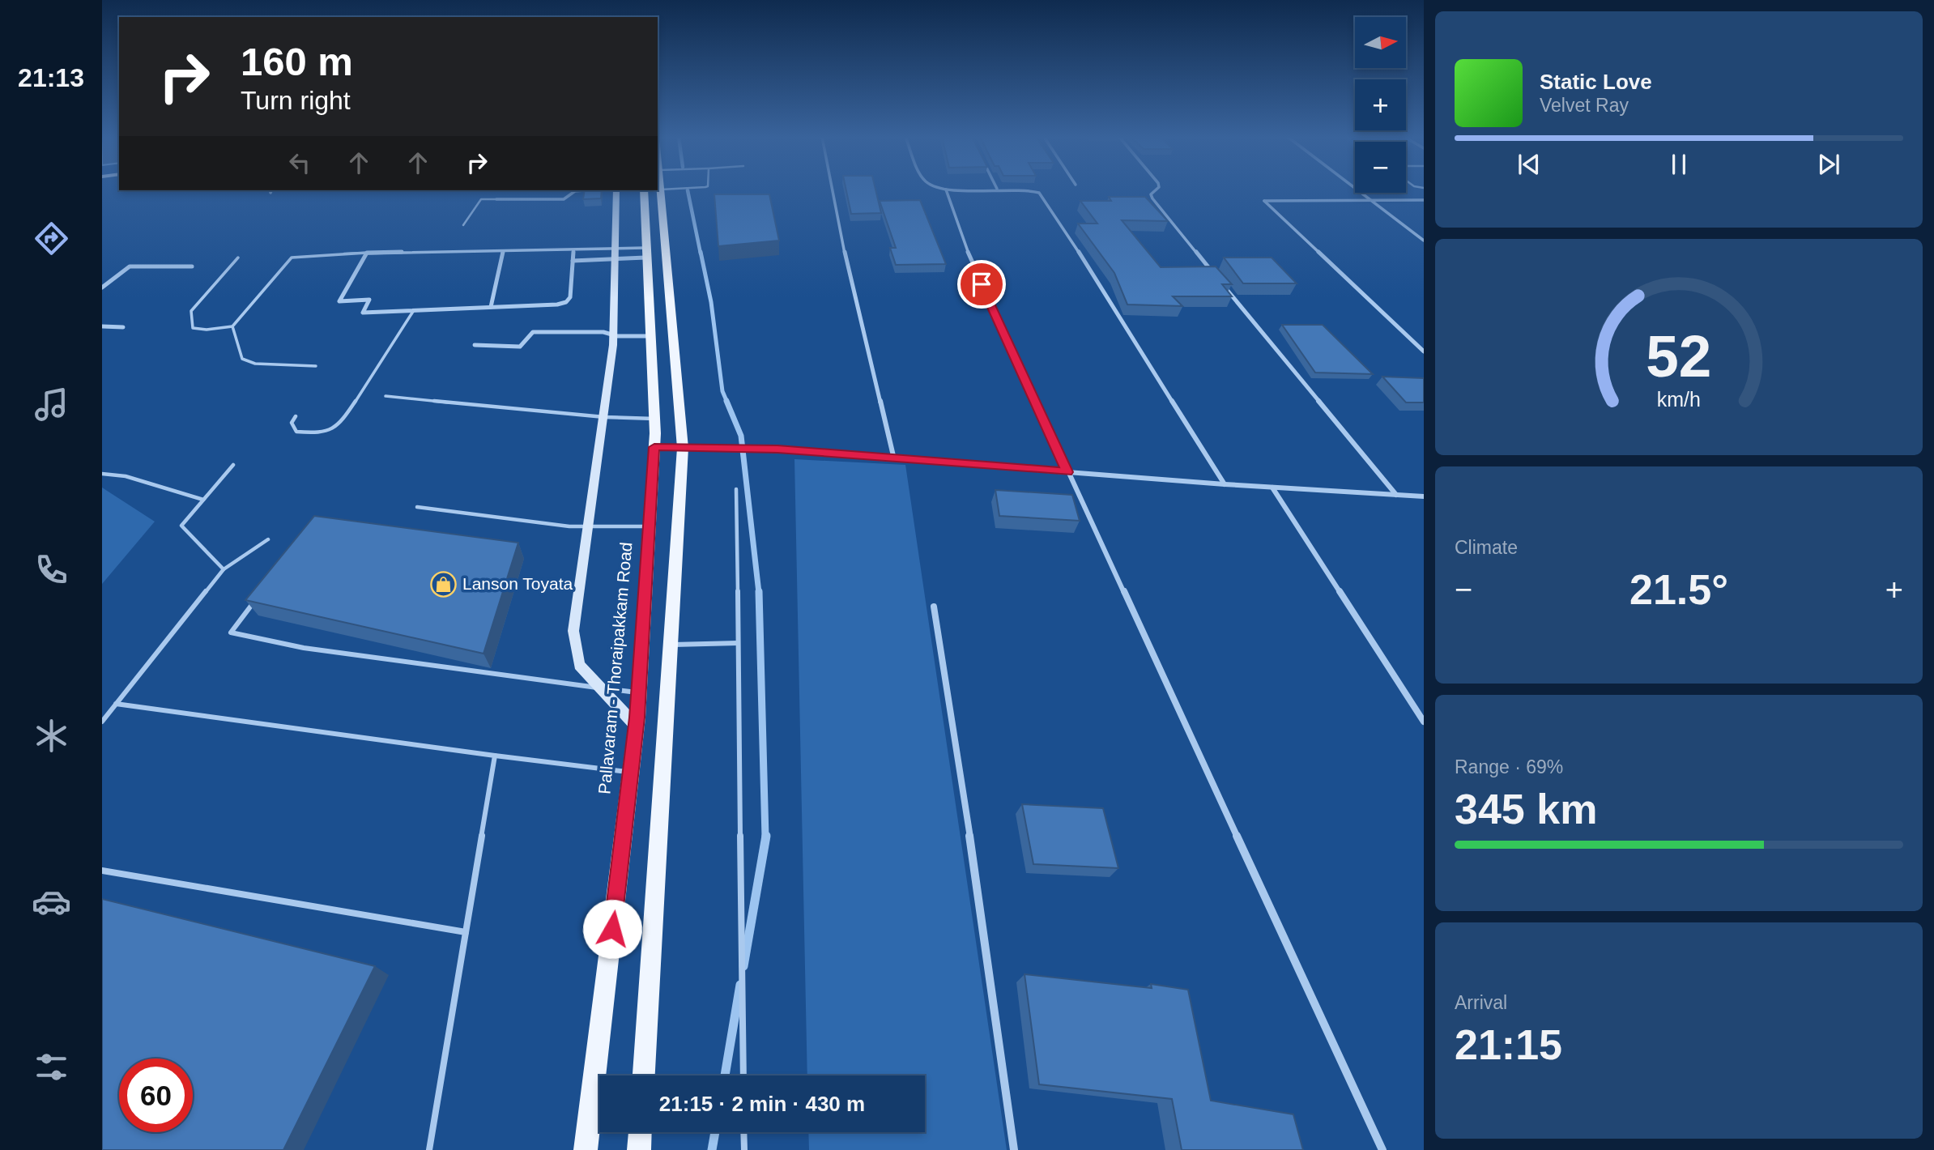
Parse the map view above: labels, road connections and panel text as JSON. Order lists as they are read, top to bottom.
{
  "streets": {
    "main road": ["Pallavaram - Thoraipakkam Road"]
  },
  "places": {
    "shop": ["Lanson Toyata"]
  },
  "north": "right",
  "page": {
    "tabs": "21:13",
    "map_buttons": ["+", "−"],
    "turn": ["160 m", "Turn right"],
    "song": ["Static Love", "Velvet Ray"],
    "tile": [
      "Climate",
      ["Range · 69%", "345 km"],
      ["Arrival", "21:15"]
    ],
    "heat": ["−", "21.5°", "+"],
    "limit": "60",
    "trip": "21:15 · 2 min · 430 m",
    "gauge": ["52", "km/h"]
  }
}
